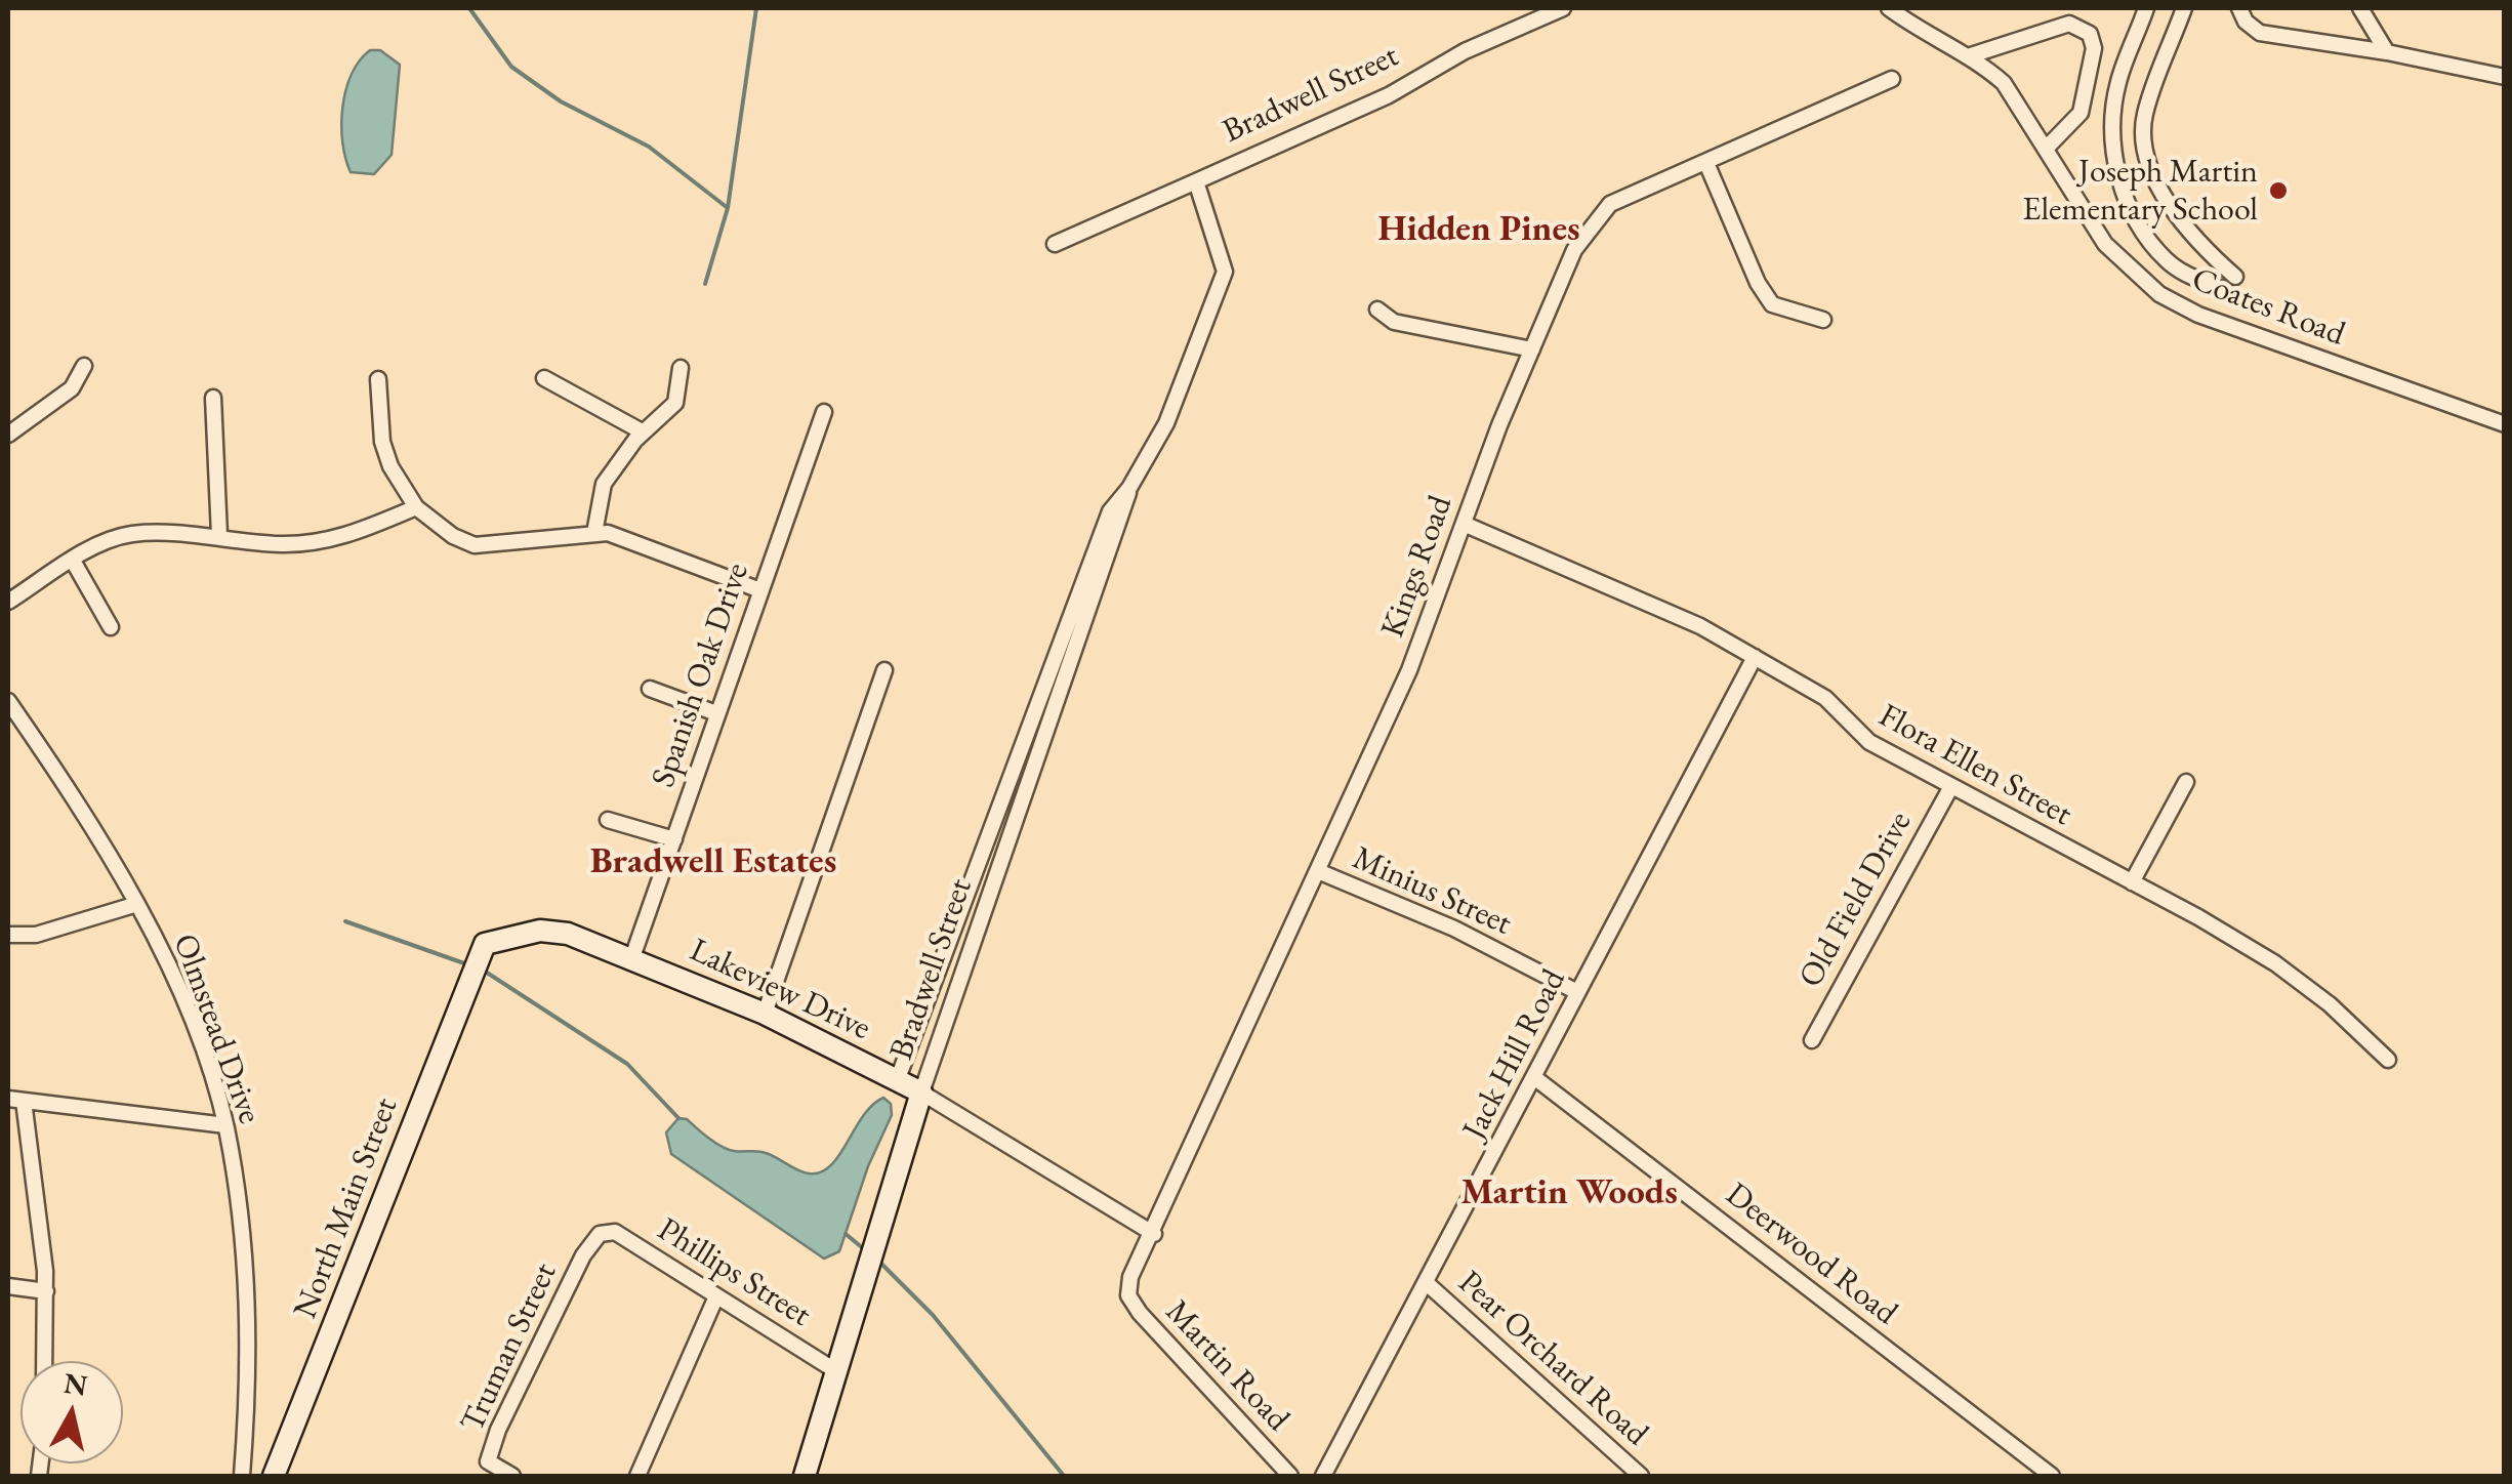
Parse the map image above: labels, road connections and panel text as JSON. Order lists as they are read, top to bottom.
{
  "streets": {
    "street": [
      "Bradwell Street",
      "Coates Road",
      "Kings Road",
      "Spanish Oak Drive",
      "Flora Ellen Street",
      "Minius Street",
      "Old Field Drive",
      "Lakeview Drive",
      "Olmstead Drive",
      "Jack Hill Road",
      "North Main Street",
      "Deerwood Road",
      "Phillips Street",
      "Truman Street",
      "Pear Orchard Road",
      "Martin Road"
    ]
  },
  "crossings": [
    ["Bradwell Street", "Lakeview Drive"],
    ["Bradwell Street", "Phillips Street"],
    ["Kings Road", "Flora Ellen Street"],
    ["Kings Road", "Minius Street"],
    ["Kings Road", "Lakeview Drive"],
    ["Kings Road", "Martin Road"],
    ["Spanish Oak Drive", "Lakeview Drive"],
    ["Flora Ellen Street", "Old Field Drive"],
    ["Flora Ellen Street", "Jack Hill Road"],
    ["Minius Street", "Jack Hill Road"],
    ["Lakeview Drive", "North Main Street"],
    ["Lakeview Drive", "Martin Road"],
    ["Jack Hill Road", "Deerwood Road"],
    ["Jack Hill Road", "Pear Orchard Road"],
    ["Phillips Street", "Truman Street"]
  ],
  "districts": ["Hidden Pines", "Bradwell Estates", "Martin Woods"],
  "places": ["Joseph Martin Elementary School"],
  "north": "top"
}
